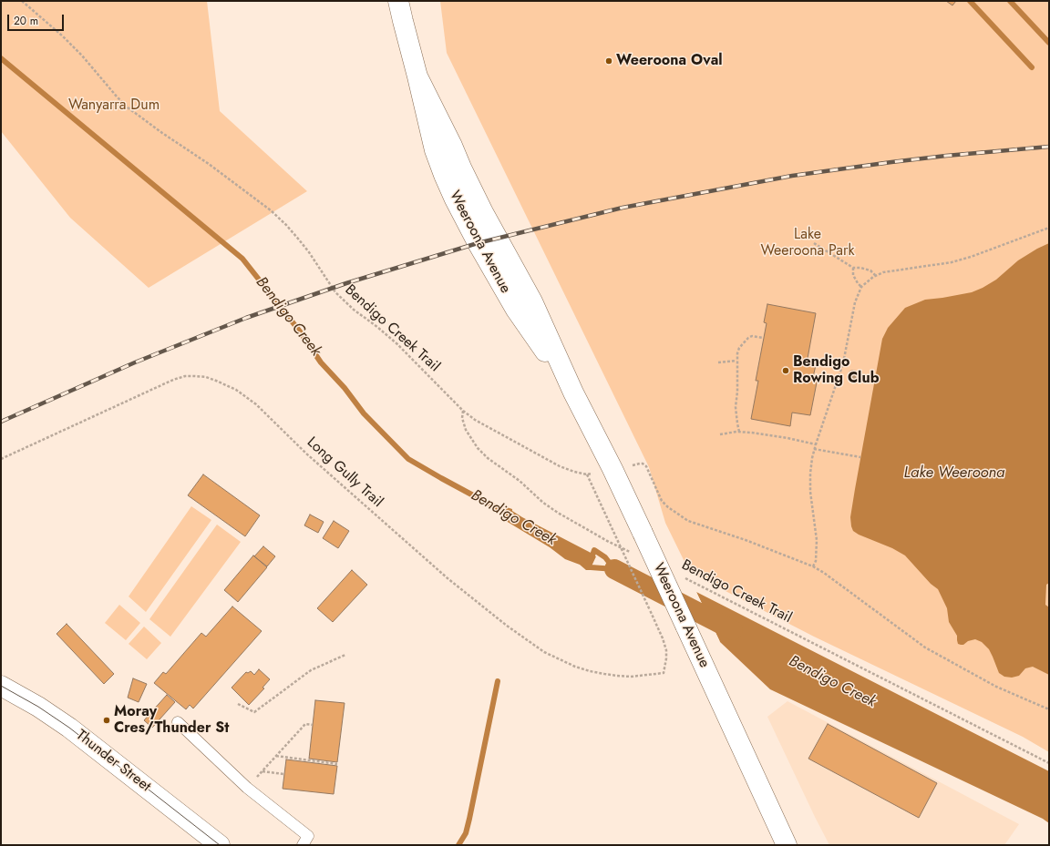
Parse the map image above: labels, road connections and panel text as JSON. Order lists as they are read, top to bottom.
{
  "streets": {
    "main road": ["Weeroona Avenue", "Thunder Street"],
    "path": ["Bendigo Creek Trail", "Long Gully Trail"]
  },
  "crossings": [
    ["Bendigo Creek Trail", "Long Gully Trail"]
  ],
  "water": ["Bendigo Creek", "Lake Weeroona"],
  "parks": ["Wanyarra Dum", "Lake Weeroona Park"],
  "places": ["Weeroona Oval", "Bendigo Rowing Club", "Moray Cres/Thunder St"],
  "scale_bar": "20 m"
}
